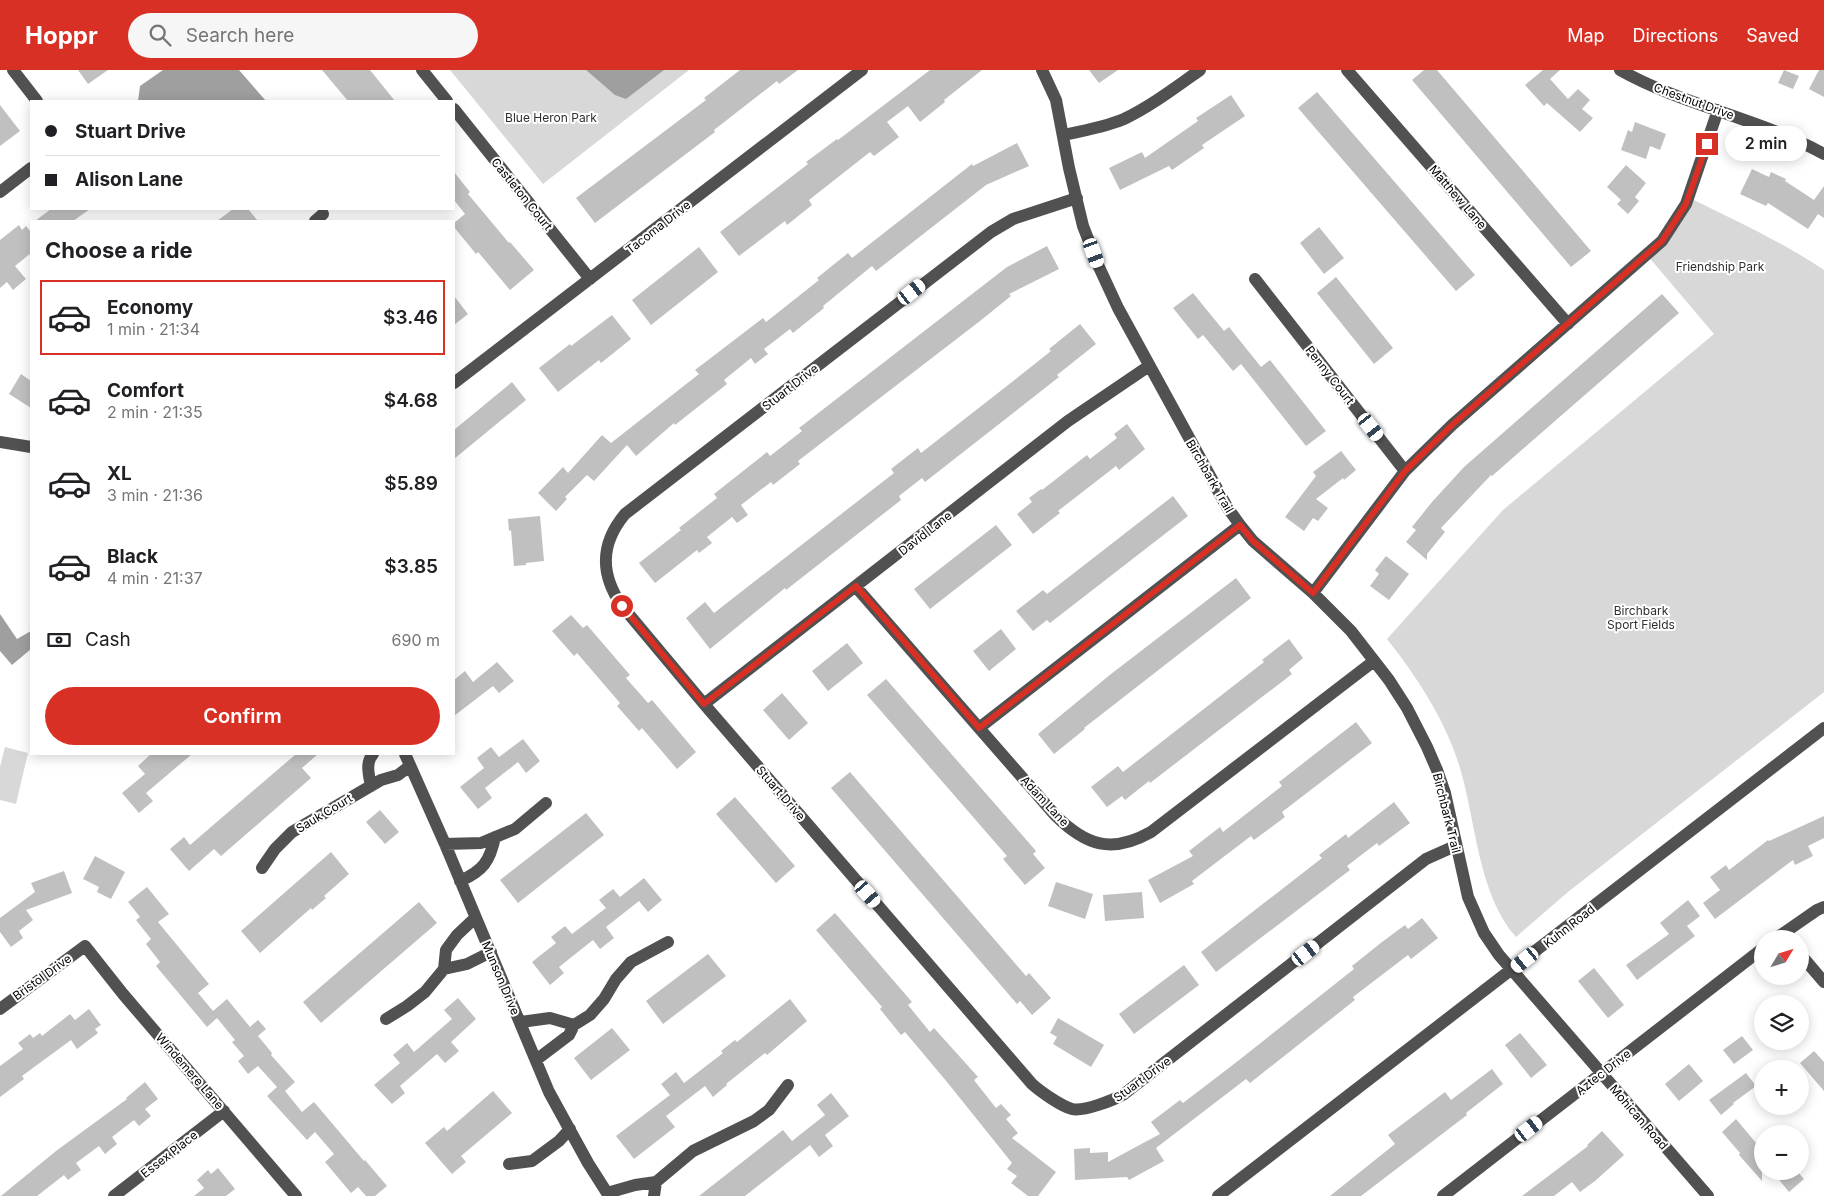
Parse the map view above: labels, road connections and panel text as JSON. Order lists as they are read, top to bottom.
{
  "streets": {
    "street": [
      "Chestnut Drive",
      "Castleton Court",
      "Matthew Lane",
      "Tacoma Drive",
      "Penny Court",
      "Stuart Drive",
      "Birchbark Trail",
      "David Lane",
      "Adam Lane",
      "Sauk Court",
      "Kuhn Road",
      "Bristol Drive",
      "Munson Drive",
      "Windemere Lane",
      "Aztec Drive",
      "Mohican Road",
      "Essex Place"
    ]
  },
  "crossings": [
    ["Castleton Court", "Tacoma Drive"],
    ["Stuart Drive", "Birchbark Trail"],
    ["Stuart Drive", "David Lane"],
    ["Birchbark Trail", "David Lane"],
    ["Birchbark Trail", "Adam Lane"],
    ["Birchbark Trail", "Kuhn Road"],
    ["Birchbark Trail", "Mohican Road"],
    ["David Lane", "Adam Lane"],
    ["Sauk Court", "Munson Drive"],
    ["Kuhn Road", "Mohican Road"],
    ["Bristol Drive", "Windemere Lane"],
    ["Windemere Lane", "Essex Place"],
    ["Aztec Drive", "Mohican Road"]
  ],
  "parks": ["Blue Heron Park", "Friendship Park", "Birchbark Sport Fields"],
  "north": "top right",
  "page": {
    "header": "Hoppr",
    "search": "Search here",
    "nav": ["Map", "Directions", "Saved"],
    "banner": ["Stuart Drive", "Alison Lane"],
    "bubble": "2 min",
    "heading": "Choose a ride",
    "list": [
      {
        "name": "Economy",
        "note": "1 min · 21:34",
        "value": "$3.46"
      },
      {
        "name": "Comfort",
        "note": "2 min · 21:35",
        "value": "$4.68"
      },
      {
        "name": "XL",
        "note": "3 min · 21:36",
        "value": "$5.89"
      },
      {
        "name": "Black",
        "note": "4 min · 21:37",
        "value": "$3.85"
      }
    ],
    "pay": ["Cash", "690 m"],
    "buttons": "Confirm",
    "map_buttons": ["+", "−"]
  }
}
